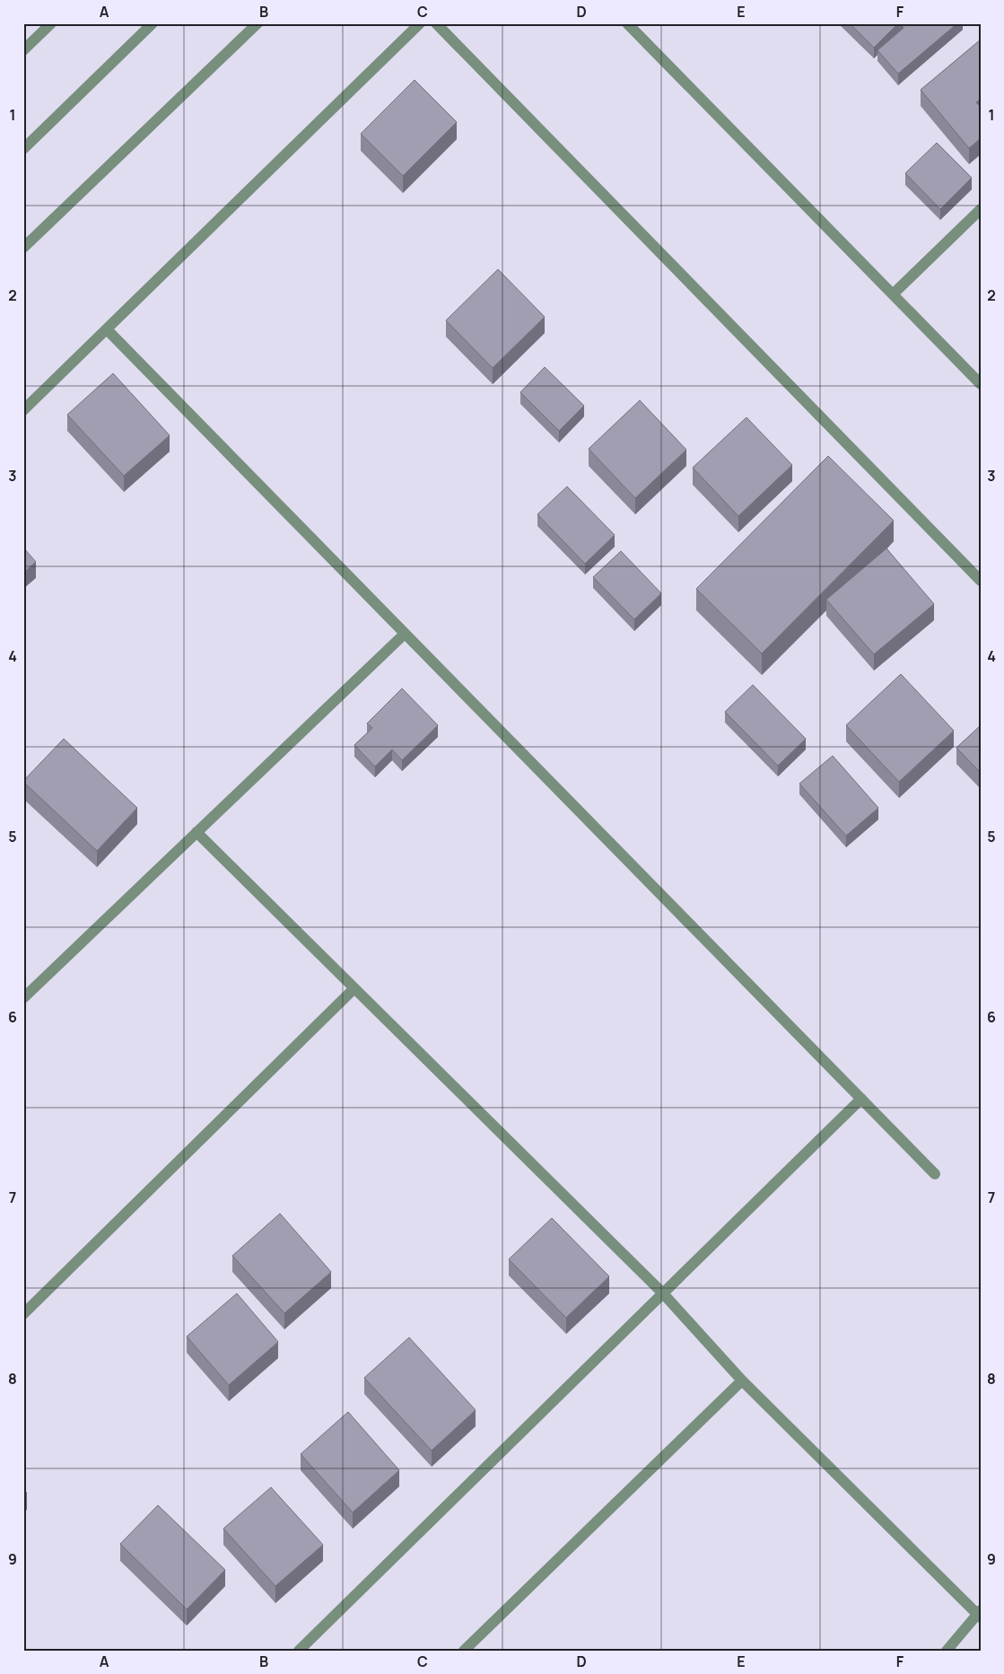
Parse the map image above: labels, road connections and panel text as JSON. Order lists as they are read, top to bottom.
{
  "grid": {
    "columns": [
      "A",
      "B",
      "C",
      "D",
      "E",
      "F"
    ],
    "rows": [
      "1",
      "2",
      "3",
      "4",
      "5",
      "6",
      "7",
      "8",
      "9"
    ]
  }
}
